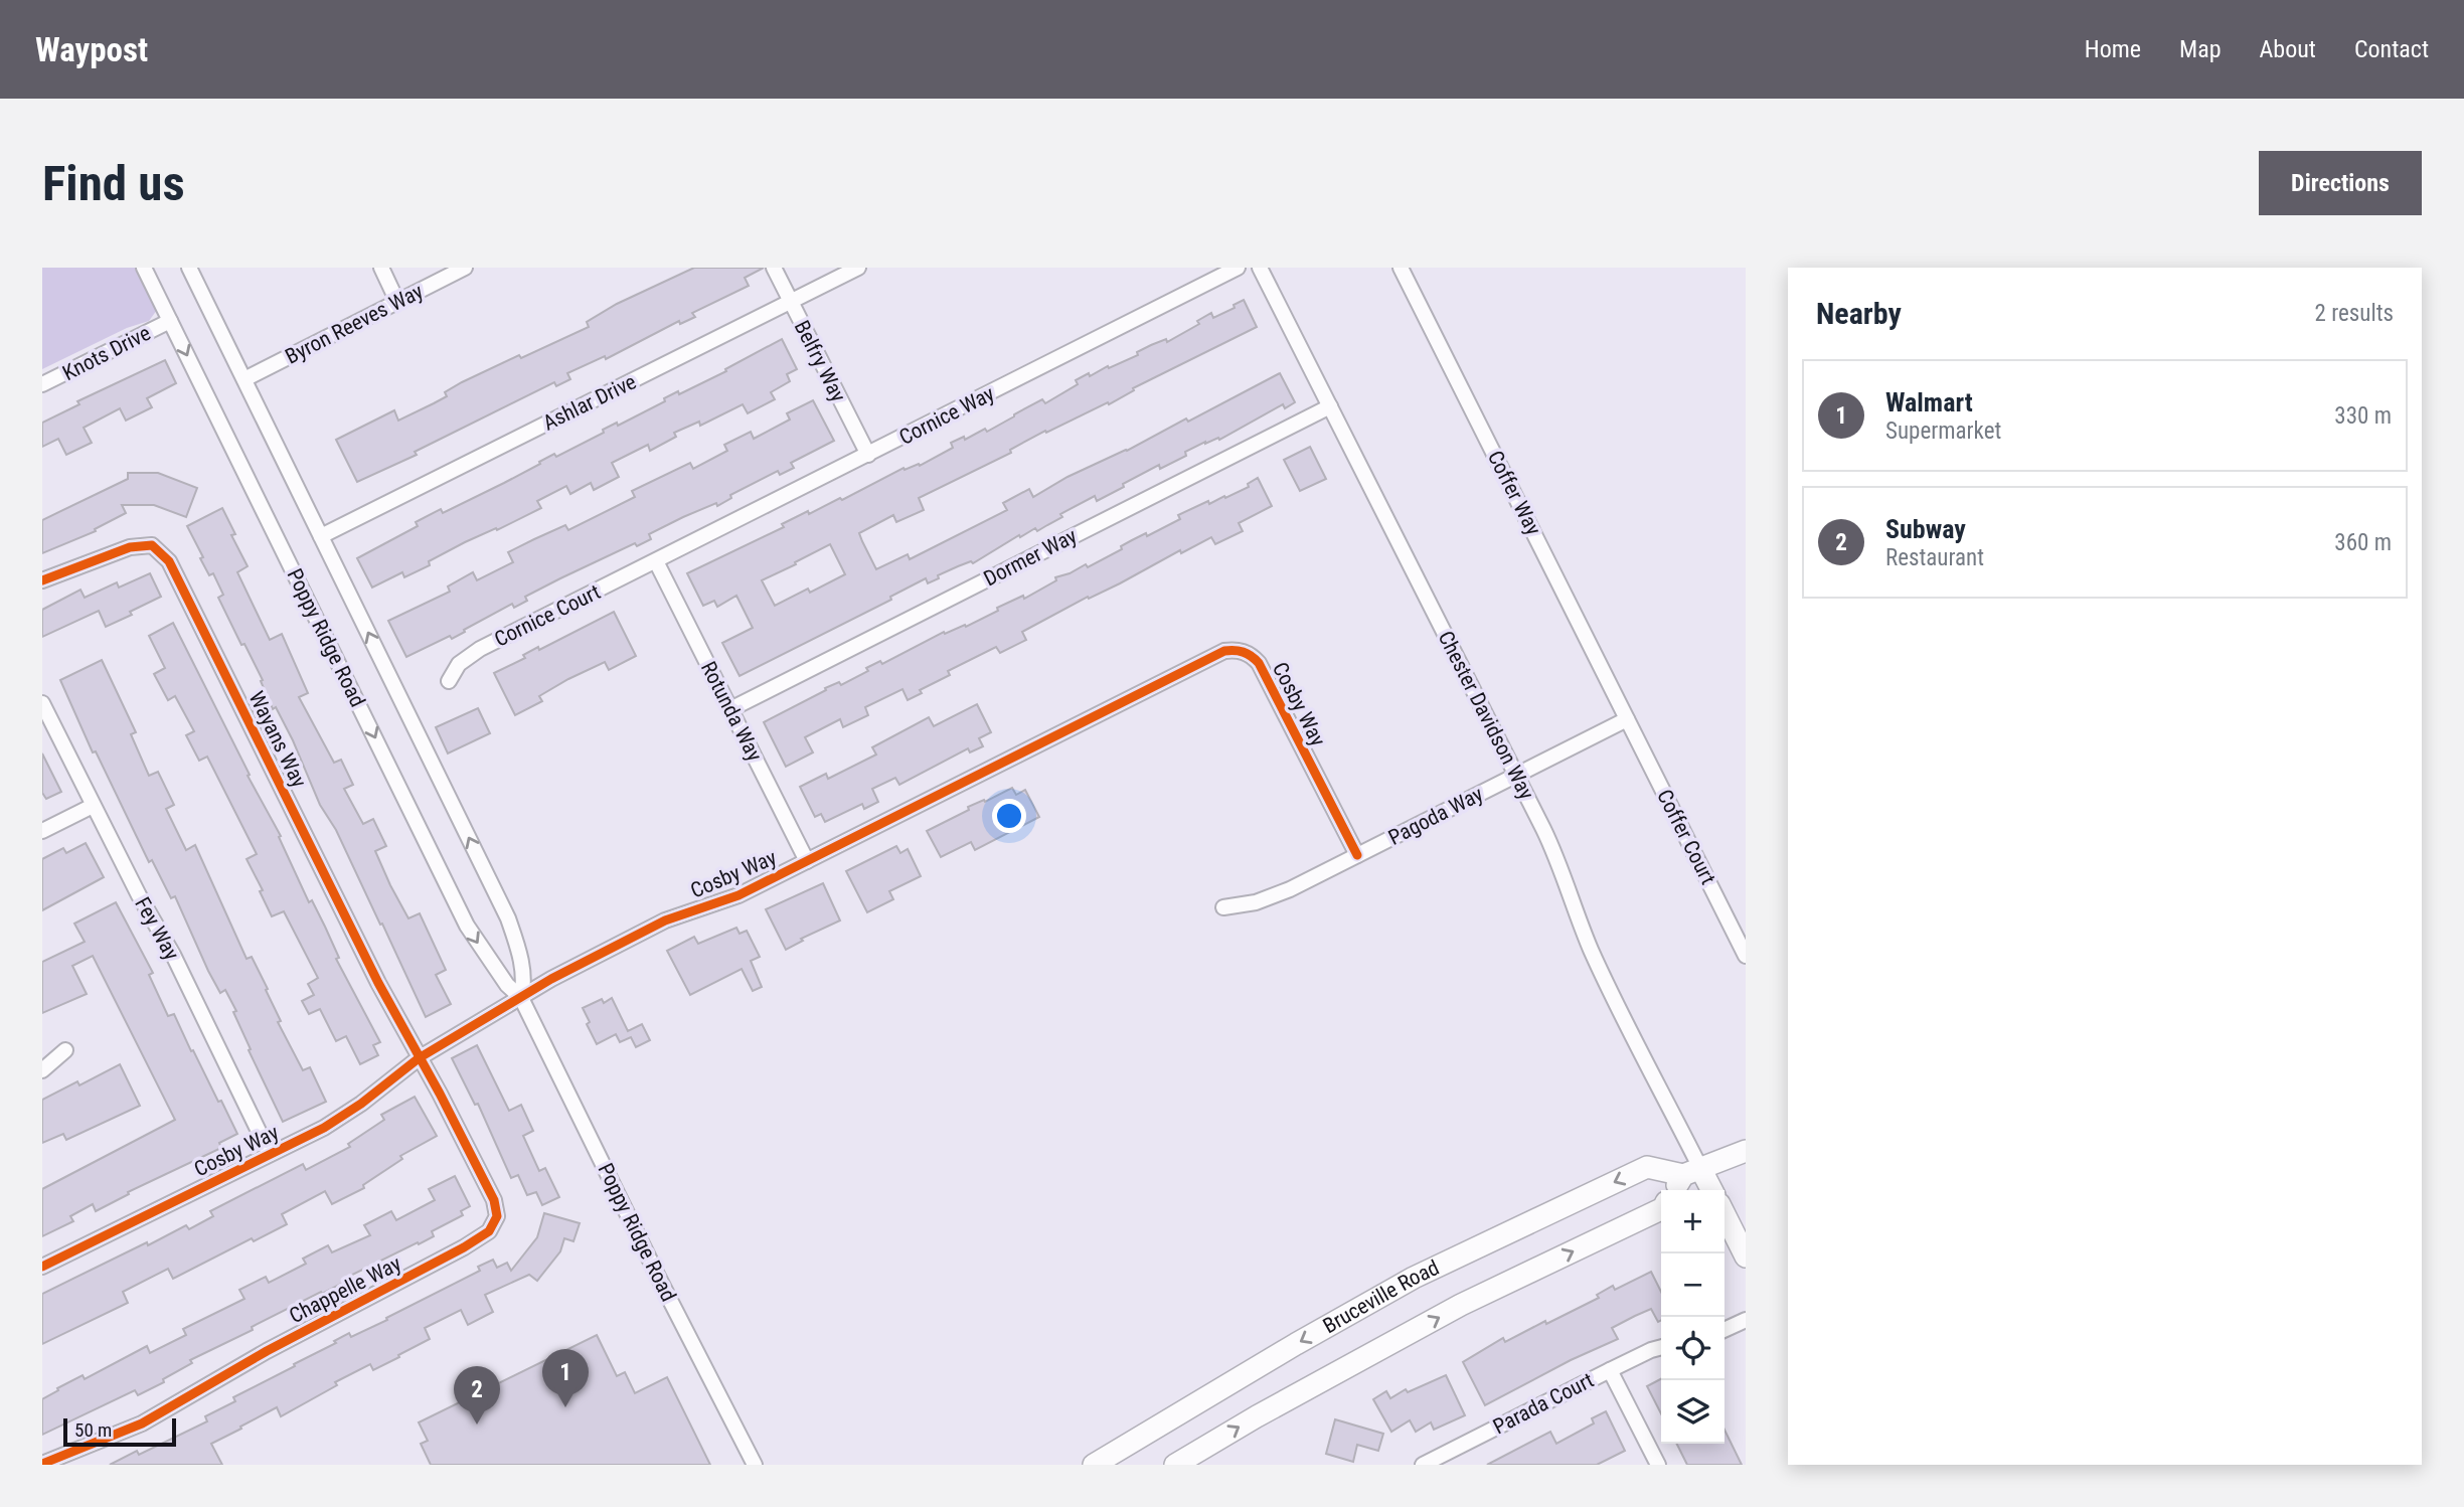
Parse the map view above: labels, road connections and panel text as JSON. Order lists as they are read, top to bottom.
{
  "streets": {
    "main road": ["Bruceville Road"],
    "street": [
      "Byron Reeves Way",
      "Knots Drive",
      "Belfry Way",
      "Ashlar Drive",
      "Cornice Way",
      "Coffer Way",
      "Dormer Way",
      "Cornice Court",
      "Poppy Ridge Road",
      "Cosby Way",
      "Rotunda Way",
      "Chester Davidson Way",
      "Wayans Way",
      "Pagoda Way",
      "Coffer Court",
      "Fey Way",
      "Chappelle Way",
      "Parada Court"
    ]
  },
  "crossings": [
    ["Byron Reeves Way", "Poppy Ridge Road"],
    ["Knots Drive", "Poppy Ridge Road"],
    ["Belfry Way", "Ashlar Drive"],
    ["Belfry Way", "Cornice Way"],
    ["Ashlar Drive", "Poppy Ridge Road"],
    ["Cornice Way", "Cornice Court"],
    ["Cornice Way", "Rotunda Way"],
    ["Coffer Way", "Pagoda Way"],
    ["Coffer Way", "Coffer Court"],
    ["Dormer Way", "Rotunda Way"],
    ["Dormer Way", "Chester Davidson Way"],
    ["Cornice Court", "Rotunda Way"],
    ["Poppy Ridge Road", "Cosby Way"],
    ["Cosby Way", "Rotunda Way"],
    ["Cosby Way", "Wayans Way"],
    ["Cosby Way", "Pagoda Way"],
    ["Cosby Way", "Fey Way"],
    ["Cosby Way", "Chappelle Way"],
    ["Chester Davidson Way", "Pagoda Way"],
    ["Chester Davidson Way", "Bruceville Road"],
    ["Wayans Way", "Chappelle Way"],
    ["Pagoda Way", "Coffer Court"]
  ],
  "scale_bar": "50 m",
  "page": {
    "header": "Waypost",
    "nav": [
      "Home",
      "Map",
      "About",
      "Contact"
    ],
    "buttons": "Directions",
    "title": "Find us",
    "heading": ["Nearby", "2 results"],
    "list": [
      {
        "mark": "1",
        "name": "Walmart",
        "note": "Supermarket",
        "value": "330 m"
      },
      {
        "mark": "2",
        "name": "Subway",
        "note": "Restaurant",
        "value": "360 m"
      }
    ],
    "map_buttons": ["+", "−"],
    "pins": ["1", "2"],
    "scale": "50 m"
  }
}
